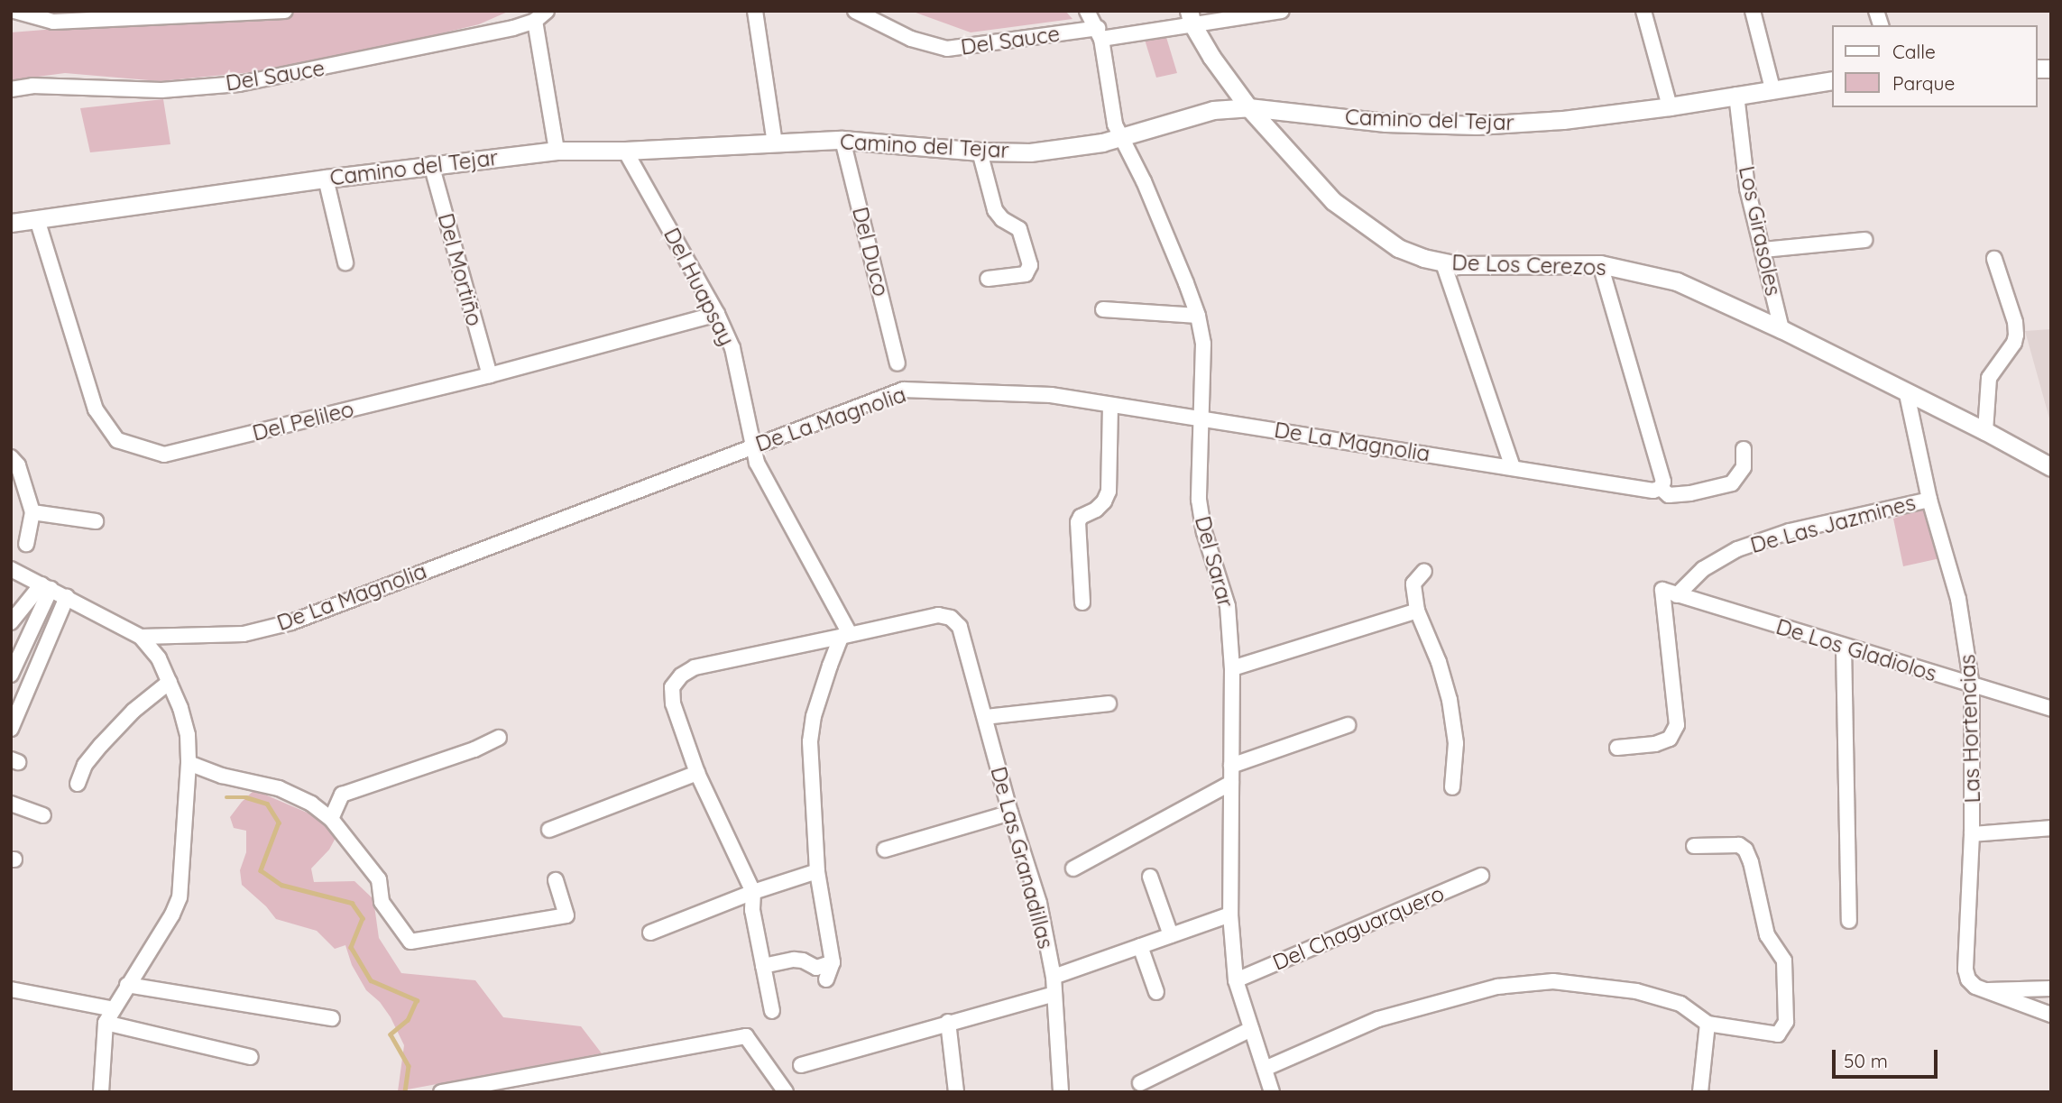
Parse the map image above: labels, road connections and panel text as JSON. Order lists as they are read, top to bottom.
{
  "streets": {
    "street": [
      "Del Sauce",
      "Camino del Tejar",
      "Los Girasoles",
      "Del Duco",
      "De Los Cerezos",
      "Del Mortiño",
      "Del Huapsay",
      "De La Magnolia",
      "Del Pelileo",
      "De Las Jazmines",
      "Del Sarar",
      "De Los Gladiolos",
      "Las Hortencias",
      "De Las Granadillas",
      "Del Chaguarquero"
    ]
  },
  "crossings": [
    ["Del Sauce", "De Los Cerezos"],
    ["Del Sauce", "Del Sarar"],
    ["Camino del Tejar", "Los Girasoles"],
    ["Camino del Tejar", "Del Duco"],
    ["Camino del Tejar", "De Los Cerezos"],
    ["Camino del Tejar", "Del Mortiño"],
    ["Camino del Tejar", "Del Huapsay"],
    ["Camino del Tejar", "Del Pelileo"],
    ["Camino del Tejar", "Del Sarar"],
    ["Los Girasoles", "De Los Cerezos"],
    ["De Los Cerezos", "Las Hortencias"],
    ["Del Mortiño", "Del Pelileo"],
    ["Del Huapsay", "De La Magnolia"],
    ["Del Huapsay", "Del Pelileo"],
    ["Del Huapsay", "De Las Granadillas"],
    ["De La Magnolia", "Del Sarar"],
    ["De Las Jazmines", "De Los Gladiolos"],
    ["De Las Jazmines", "Las Hortencias"],
    ["Del Sarar", "Del Chaguarquero"],
    ["De Los Gladiolos", "Las Hortencias"]
  ],
  "legend": ["Calle", "Parque"],
  "scale_bar": "50 m"
}
